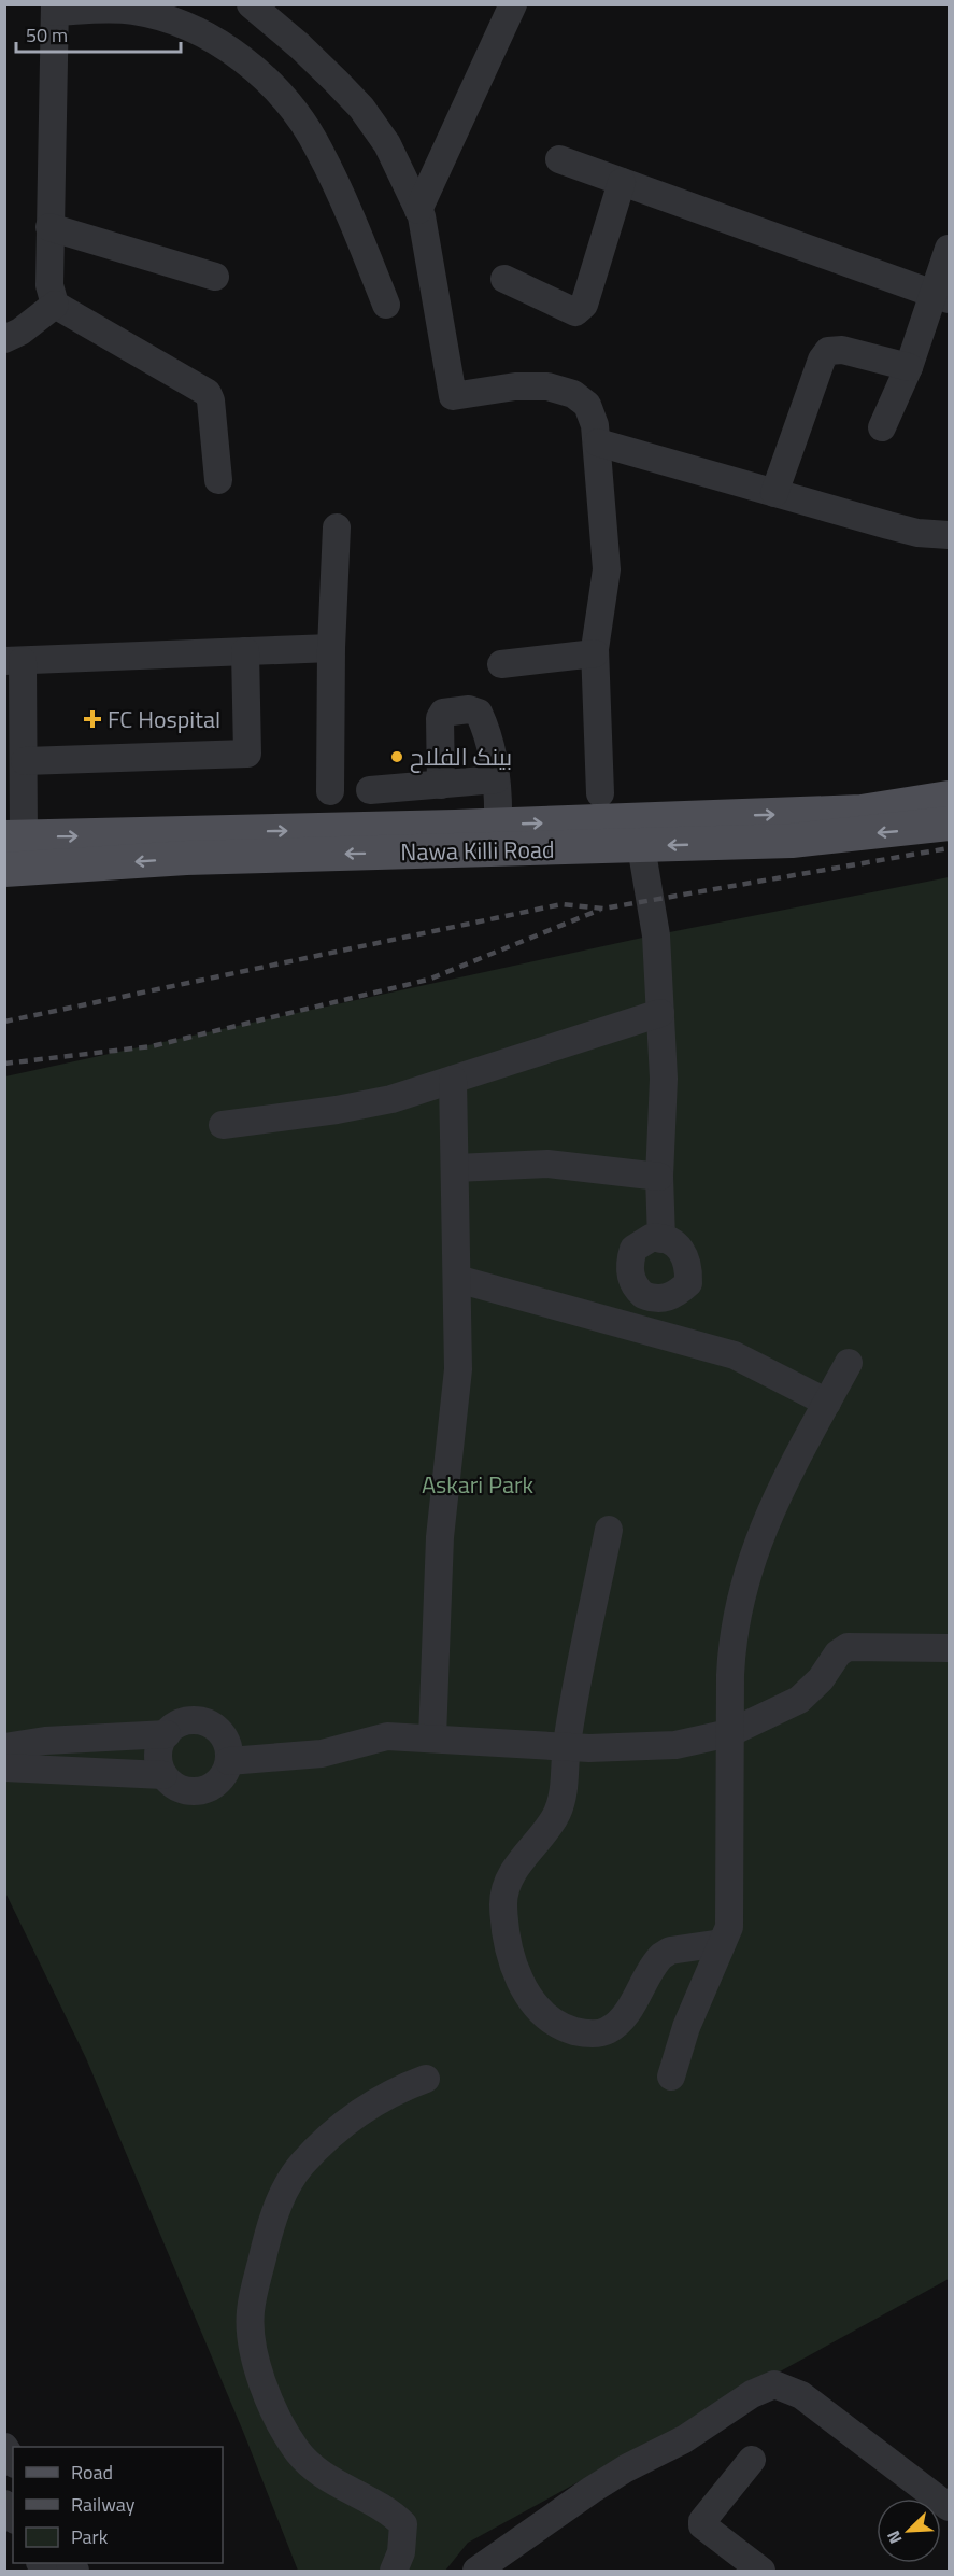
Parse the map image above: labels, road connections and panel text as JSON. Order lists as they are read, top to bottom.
{
  "streets": {
    "main road": ["Nawa Killi Road"]
  },
  "parks": ["Askari Park"],
  "places": {
    "health": ["FC Hospital"],
    "other": ["بینک الفلاح"]
  },
  "legend": ["Road", "Railway", "Park"],
  "scale_bar": "50 m",
  "north": "bottom left"
}
